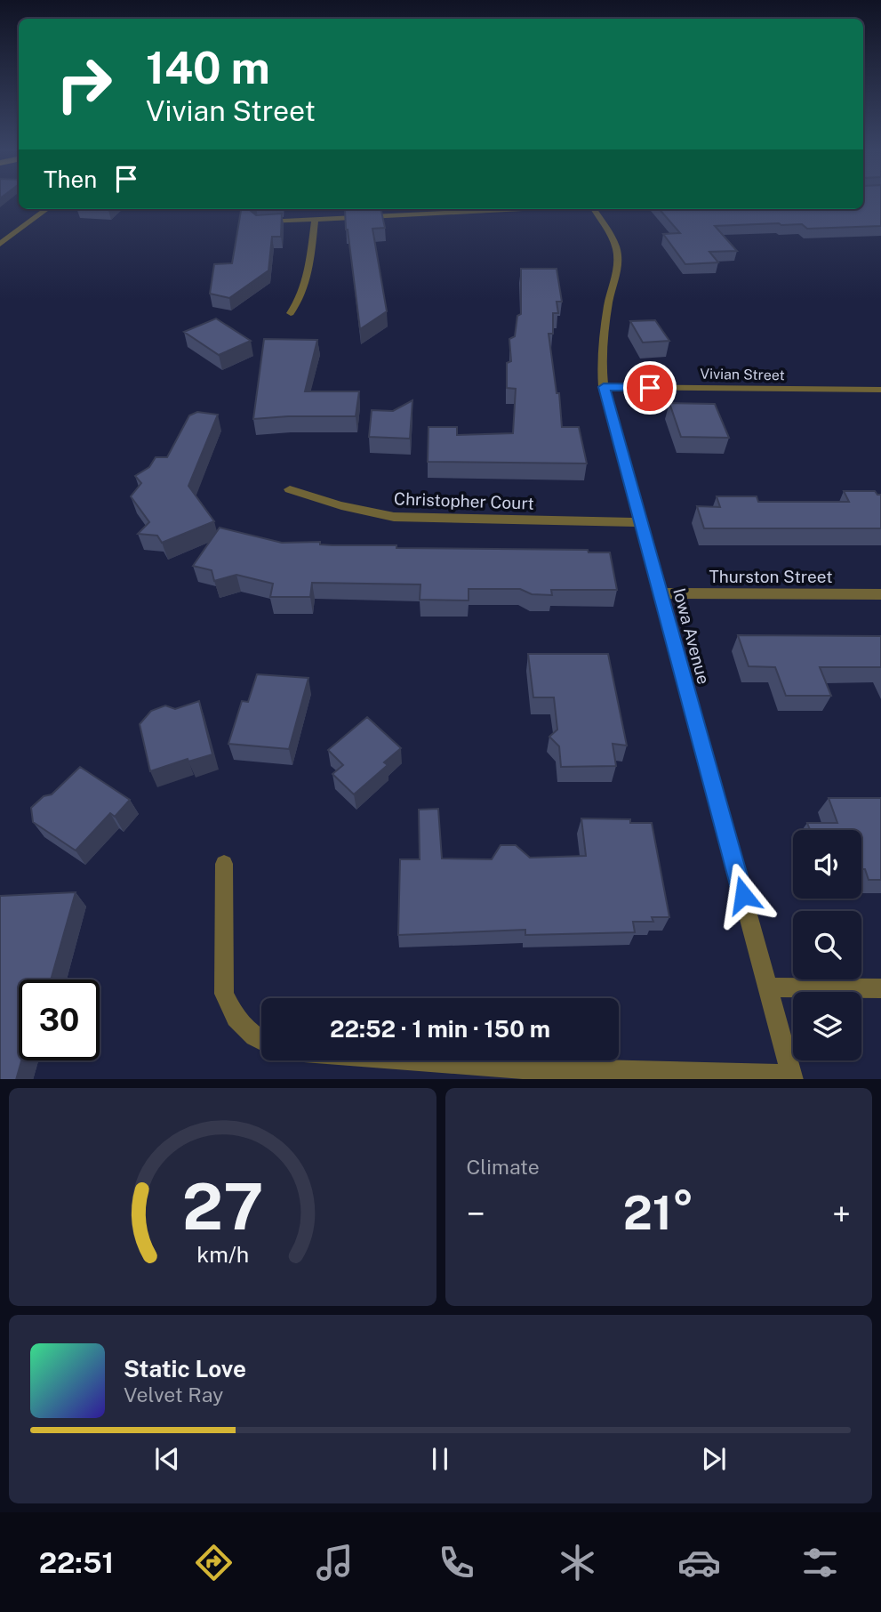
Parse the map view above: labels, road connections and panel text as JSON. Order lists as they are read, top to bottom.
{
  "streets": {
    "street": [
      "Vivian Street",
      "Christopher Court",
      "Thurston Street",
      "Iowa Avenue"
    ]
  },
  "crossings": [
    ["Vivian Street", "Iowa Avenue"],
    ["Christopher Court", "Iowa Avenue"],
    ["Thurston Street", "Iowa Avenue"]
  ],
  "page": {
    "turn": ["140 m", "Vivian Street"],
    "then": "Then",
    "limit": "30",
    "trip": "22:52 · 1 min · 150 m",
    "tile": "Climate",
    "heat": ["−", "21°", "+"],
    "song": ["Static Love", "Velvet Ray"],
    "tabs": "22:51",
    "gauge": ["27", "km/h"]
  }
}
